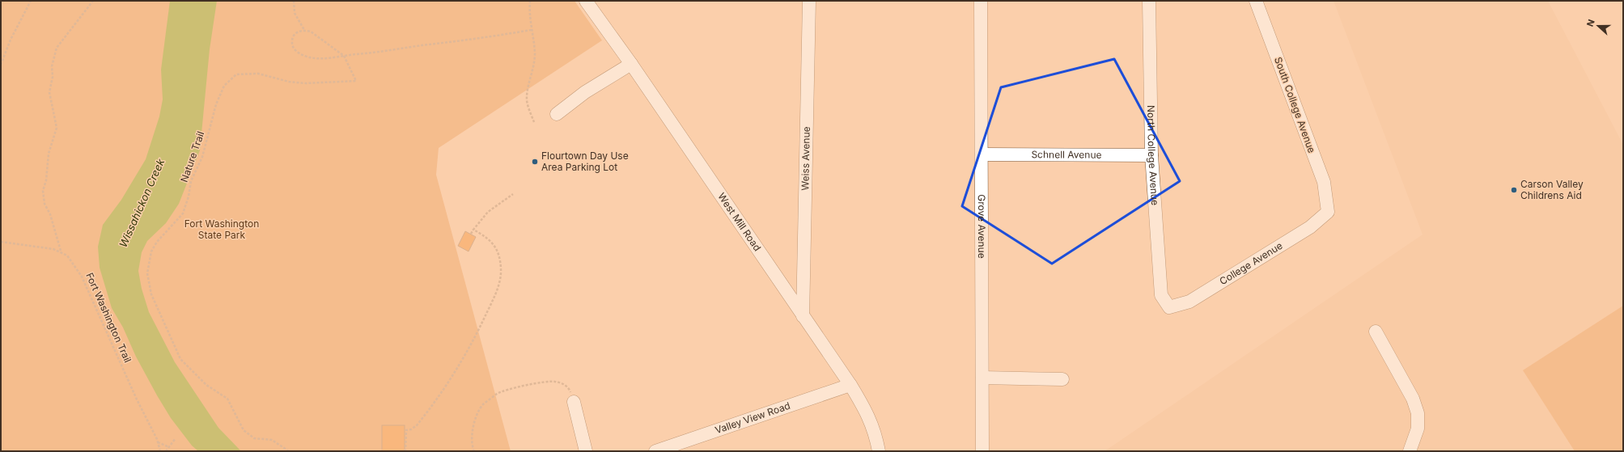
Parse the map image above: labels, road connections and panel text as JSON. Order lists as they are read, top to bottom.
{
  "streets": {
    "street": [
      "South College Avenue",
      "Schnell Avenue",
      "North College Avenue",
      "Weiss Avenue",
      "West Mill Road",
      "Grove Avenue",
      "College Avenue",
      "Valley View Road"
    ],
    "path": ["Nature Trail", "Fort Washington Trail"]
  },
  "crossings": [
    ["South College Avenue", "College Avenue"],
    ["Schnell Avenue", "North College Avenue"],
    ["Schnell Avenue", "Grove Avenue"],
    ["North College Avenue", "College Avenue"],
    ["Weiss Avenue", "West Mill Road"],
    ["West Mill Road", "Valley View Road"]
  ],
  "water": ["Wissahickon Creek"],
  "parks": ["Fort Washington State Park"],
  "places": ["Flourtown Day Use Area Parking Lot", "Carson Valley Childrens Aid"],
  "north": "left"
}
